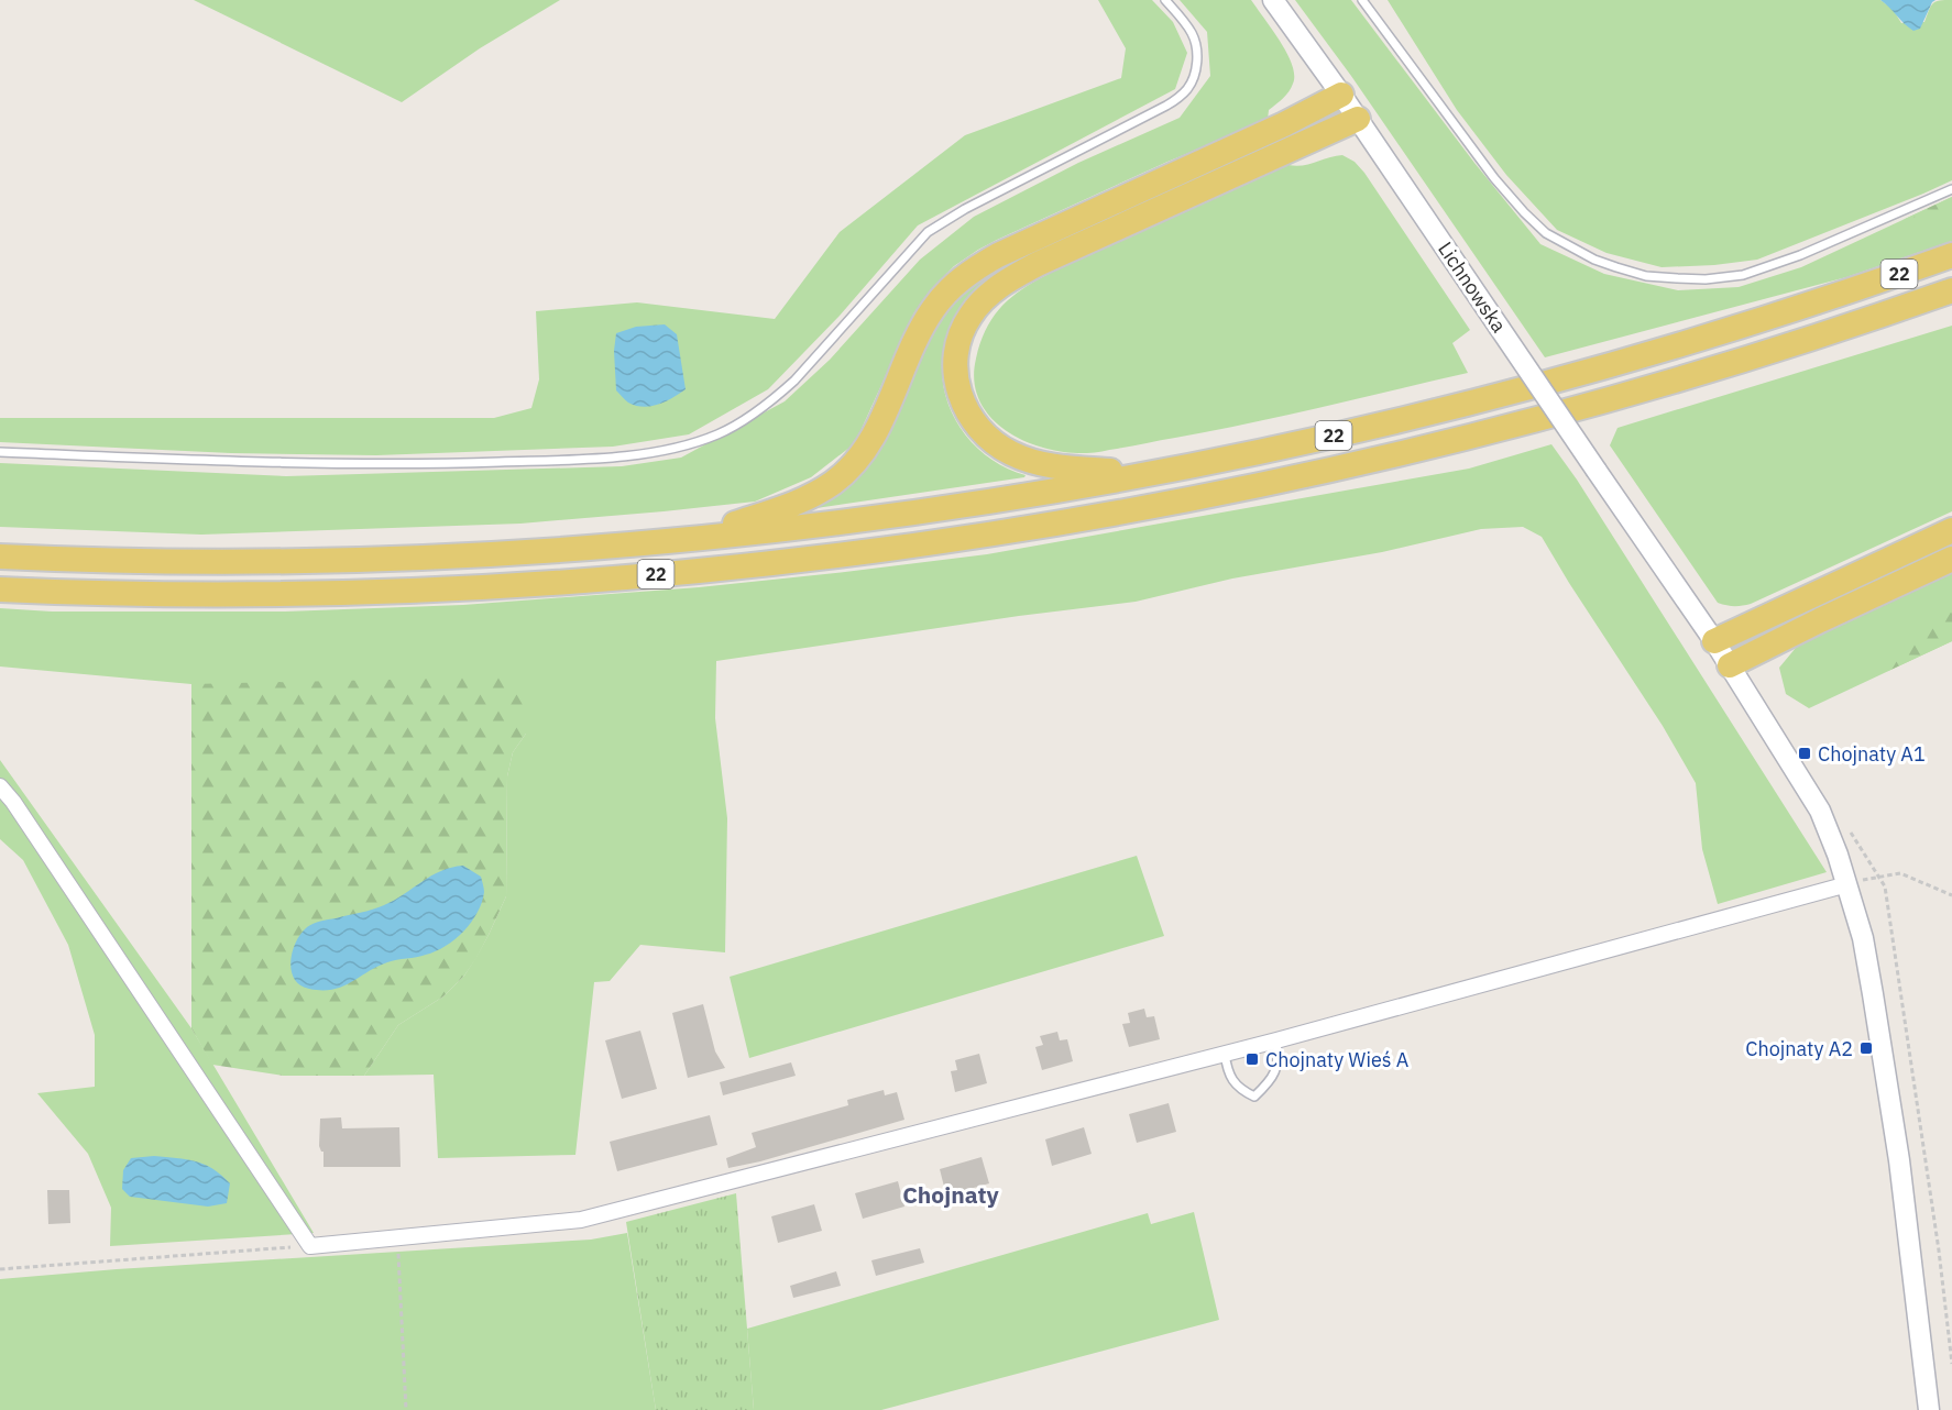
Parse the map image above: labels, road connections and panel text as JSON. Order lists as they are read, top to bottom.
{
  "streets": {
    "main road": ["22"],
    "street": ["Lichnowska"]
  },
  "crossings": [
    ["22", "Lichnowska"]
  ],
  "districts": ["Chojnaty"],
  "places": {
    "transit": ["Chojnaty A1", "Chojnaty A2", "Chojnaty Wieś A"]
  }
}
